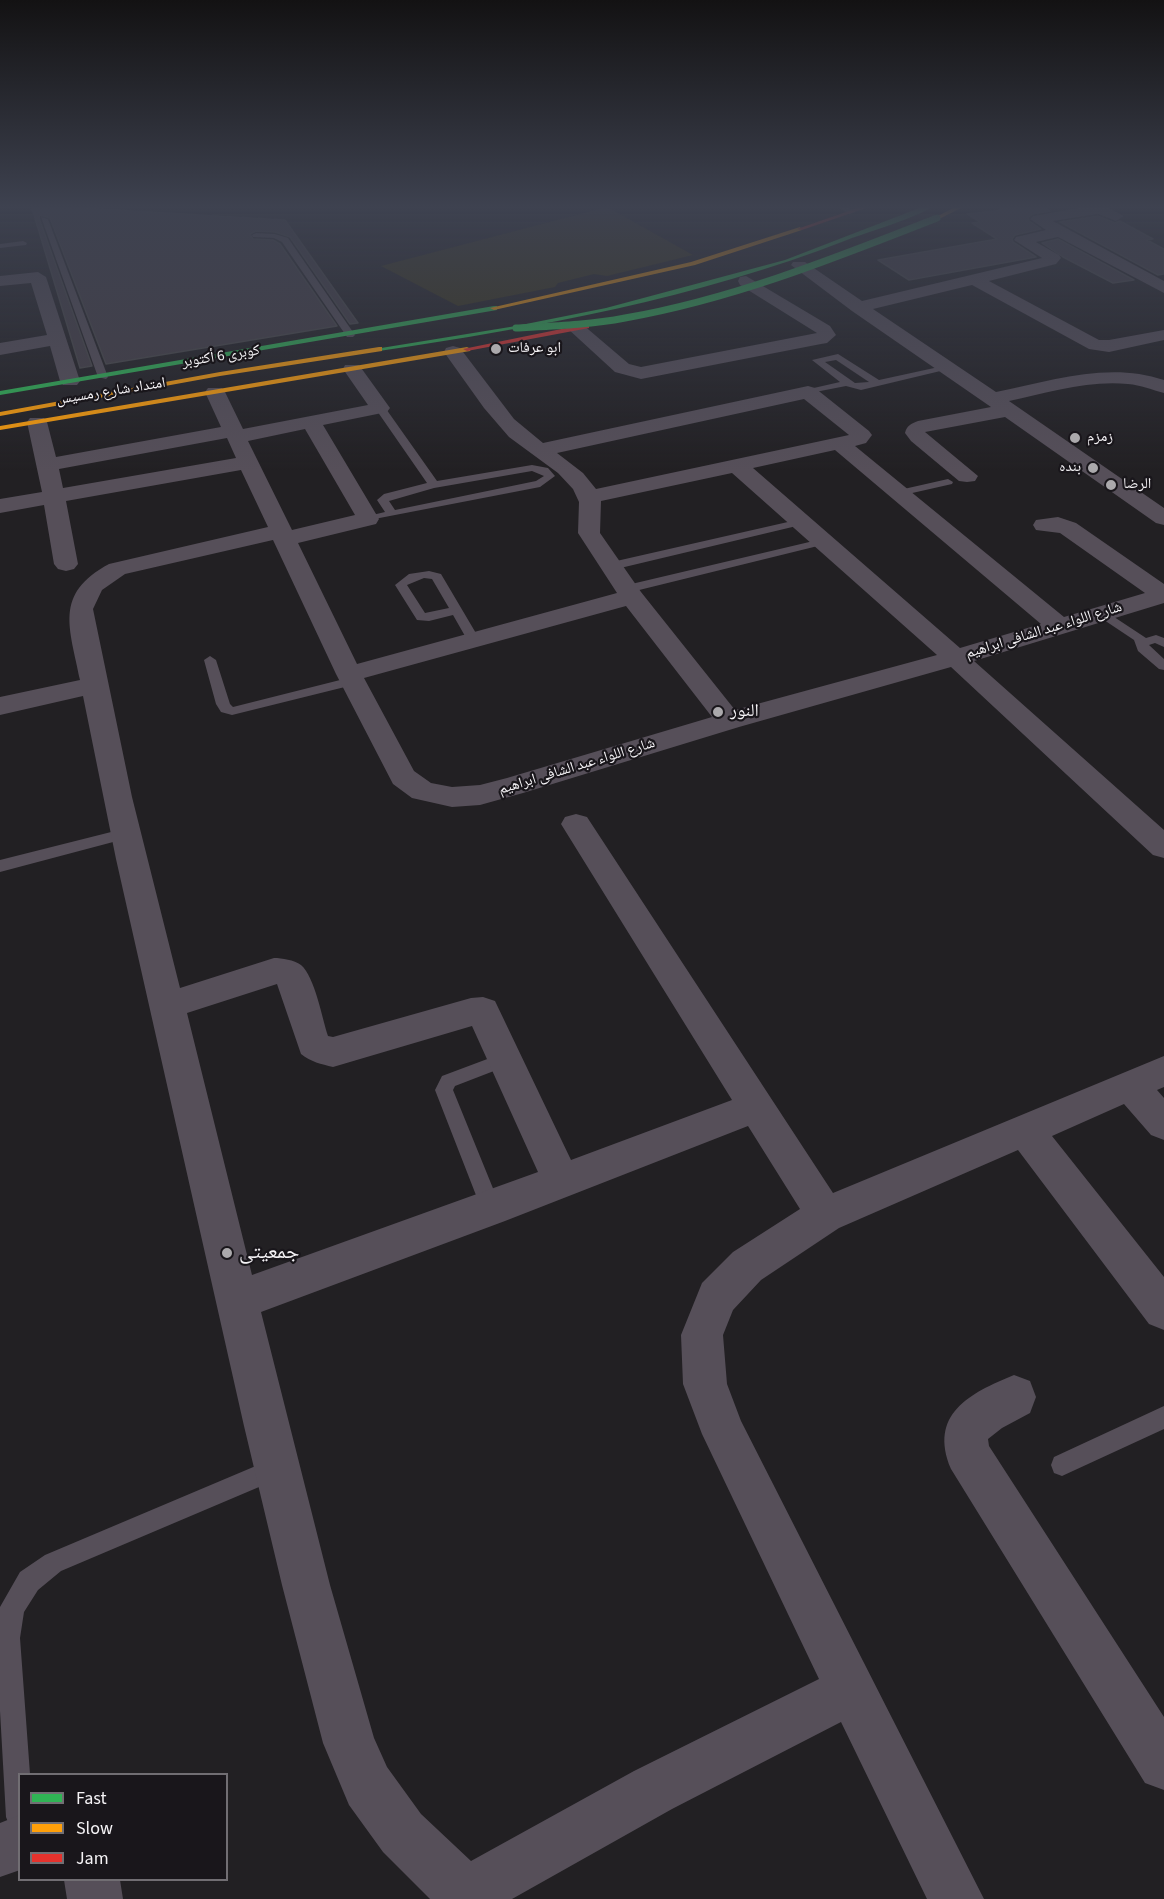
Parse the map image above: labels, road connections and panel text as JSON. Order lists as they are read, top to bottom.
{
  "streets": {
    "main road": ["كوبرى 6 أكتوبر", "امتداد شارع رمسيس"],
    "street": ["شارع اللواء عبد الشافى ابراهيم"]
  },
  "crossings": [
    ["امتداد شارع رمسيس", "شارع اللواء عبد الشافى ابراهيم"]
  ],
  "places": [
    "ابو عرفات",
    "زمزم",
    "بنده",
    "الرضا",
    "النور",
    "جمعيتى"
  ],
  "legend": ["Fast", "Slow", "Jam"]
}
